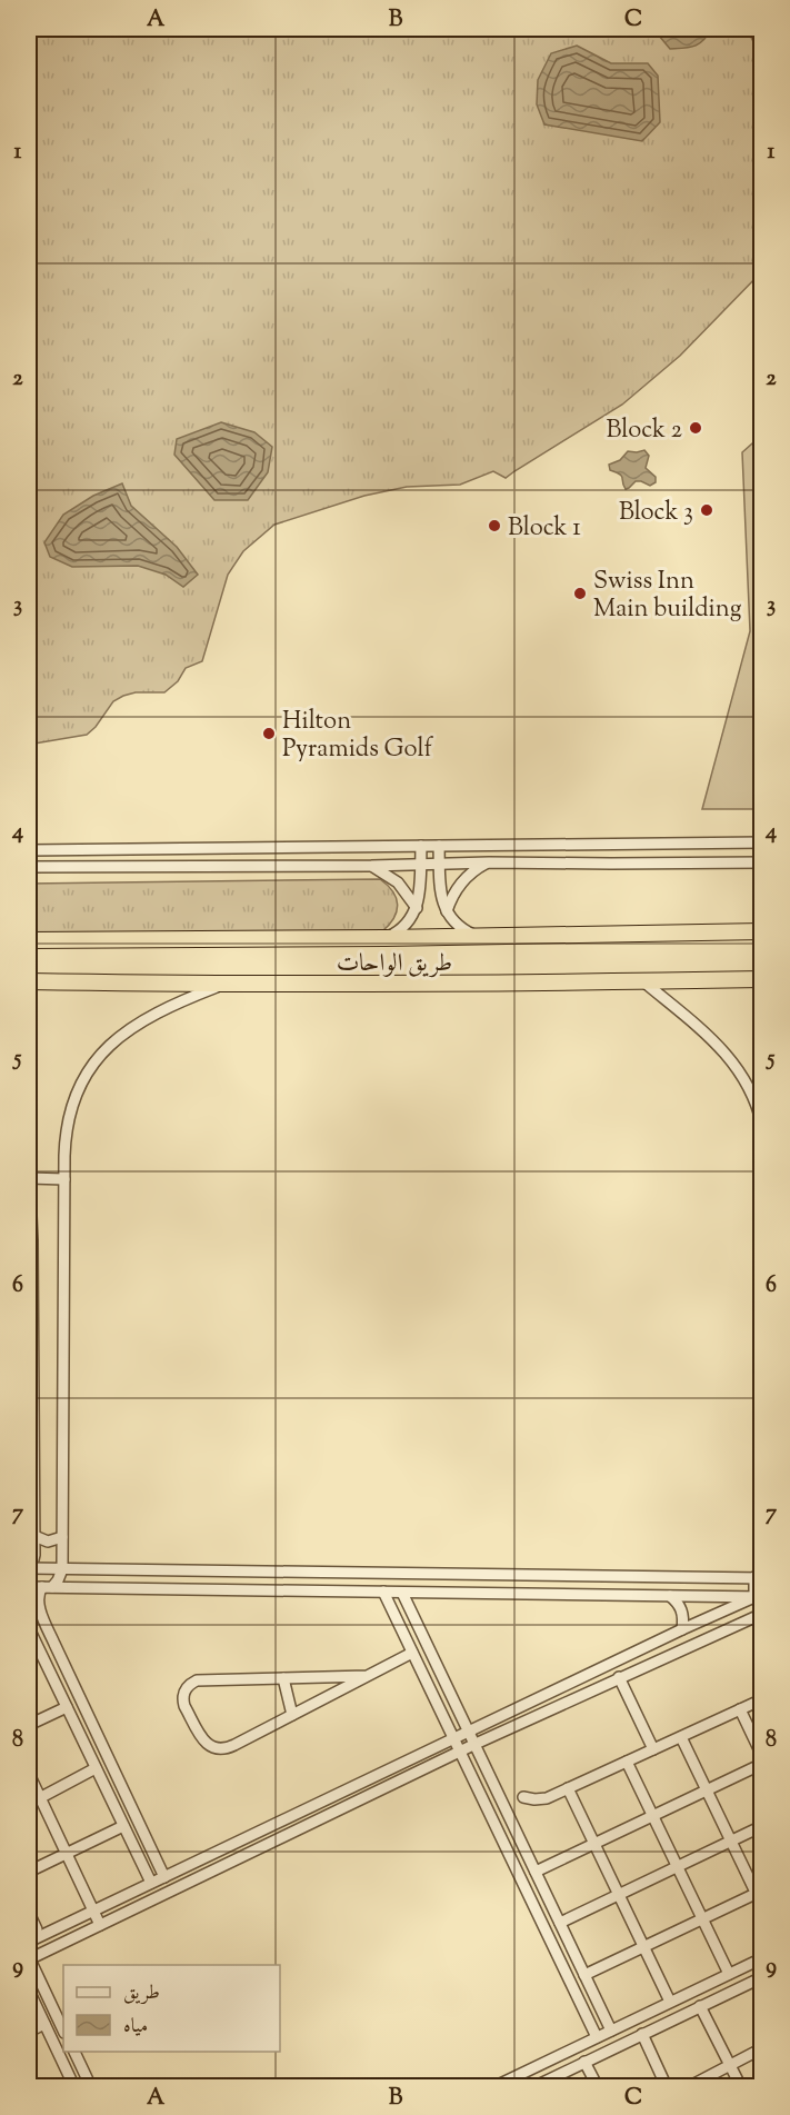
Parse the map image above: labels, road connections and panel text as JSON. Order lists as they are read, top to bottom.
{
  "streets": {
    "highway": ["طريق الواحات"]
  },
  "places": [
    "Block 2",
    "Block 3",
    "Block 1",
    "Swiss Inn Main building",
    "Hilton Pyramids Golf"
  ],
  "legend": ["طريق", "مياه"],
  "grid": {
    "columns": ["A", "B", "C"],
    "rows": [
      "1",
      "2",
      "3",
      "4",
      "5",
      "6",
      "7",
      "8",
      "9"
    ]
  }
}
